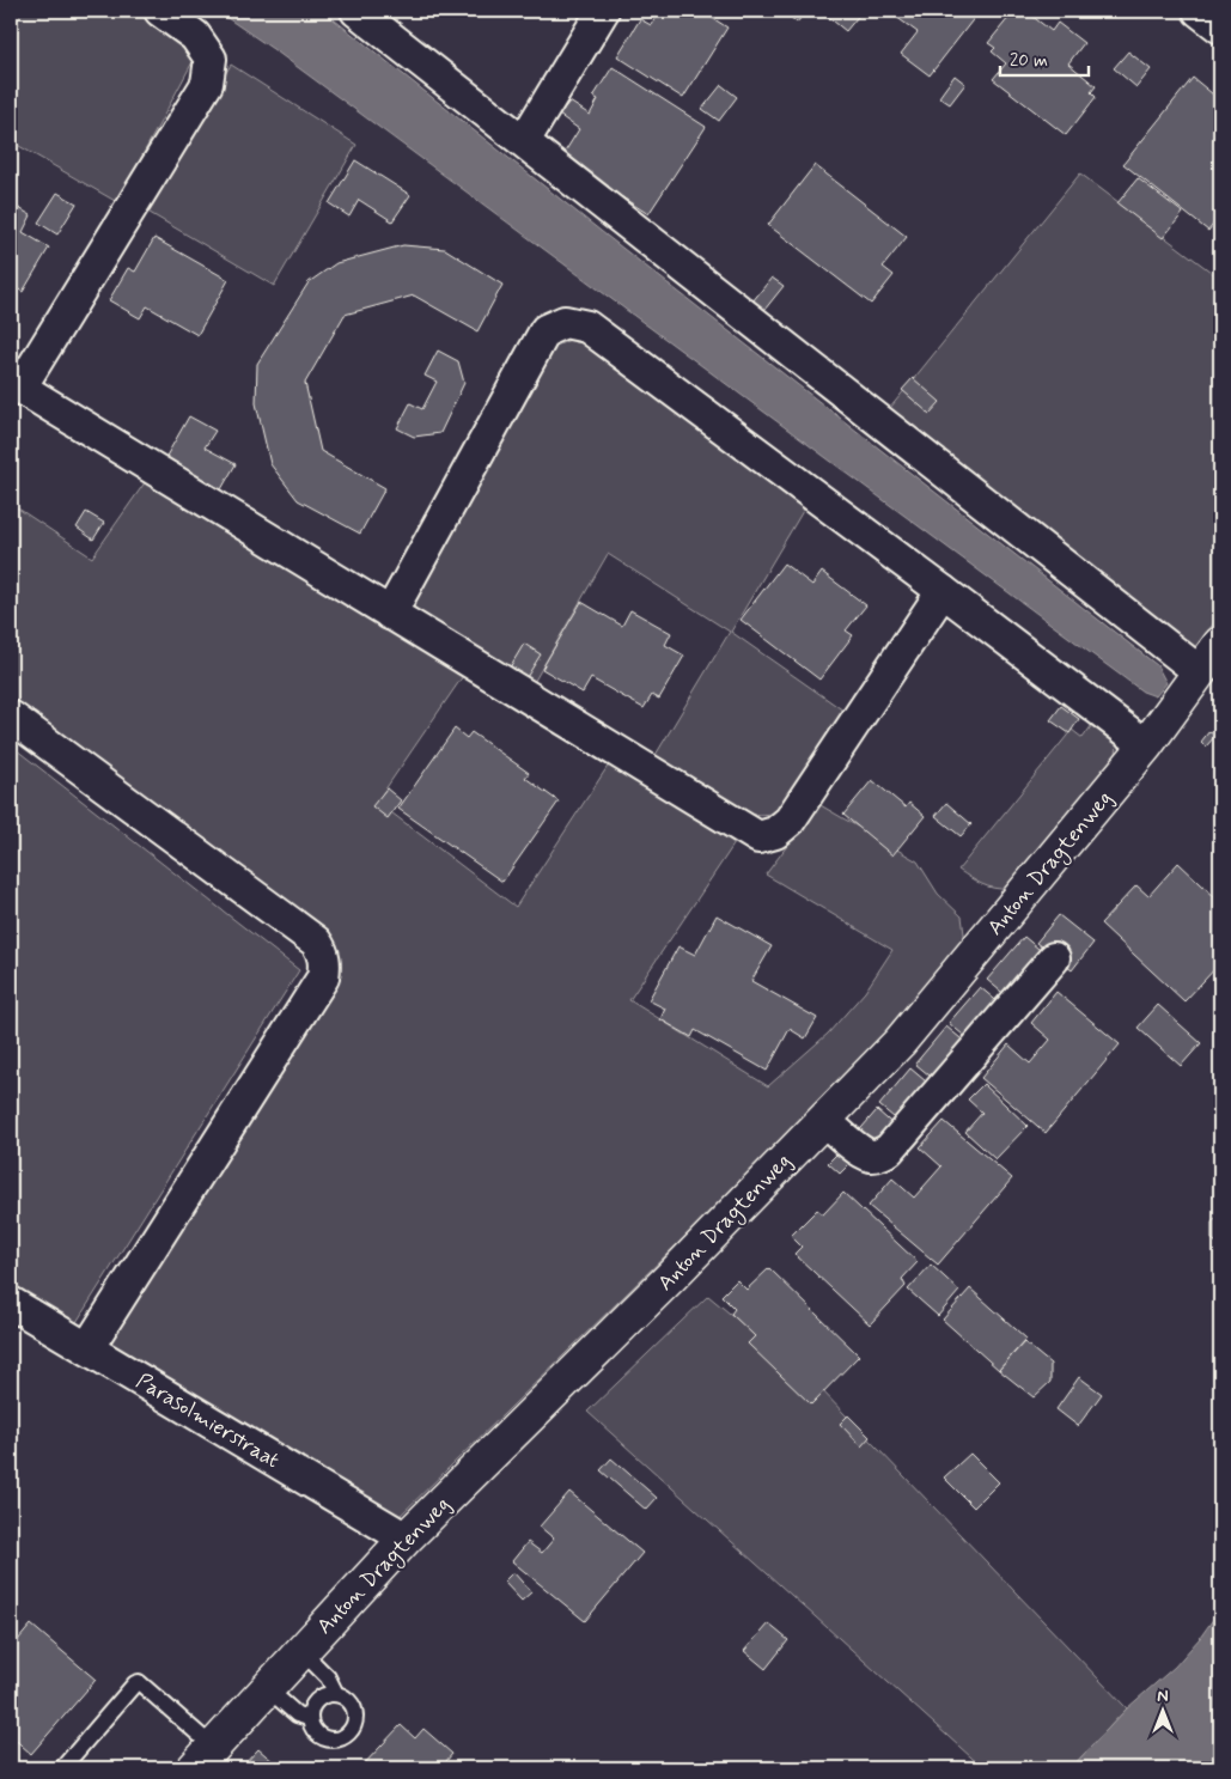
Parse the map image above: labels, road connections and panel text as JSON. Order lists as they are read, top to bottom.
{
  "streets": {
    "main road": ["Anton Dragtenweg"],
    "street": ["Parasolmierstraat"]
  },
  "crossings": [
    ["Anton Dragtenweg", "Parasolmierstraat"]
  ],
  "scale_bar": "20 m",
  "north": "top"
}
